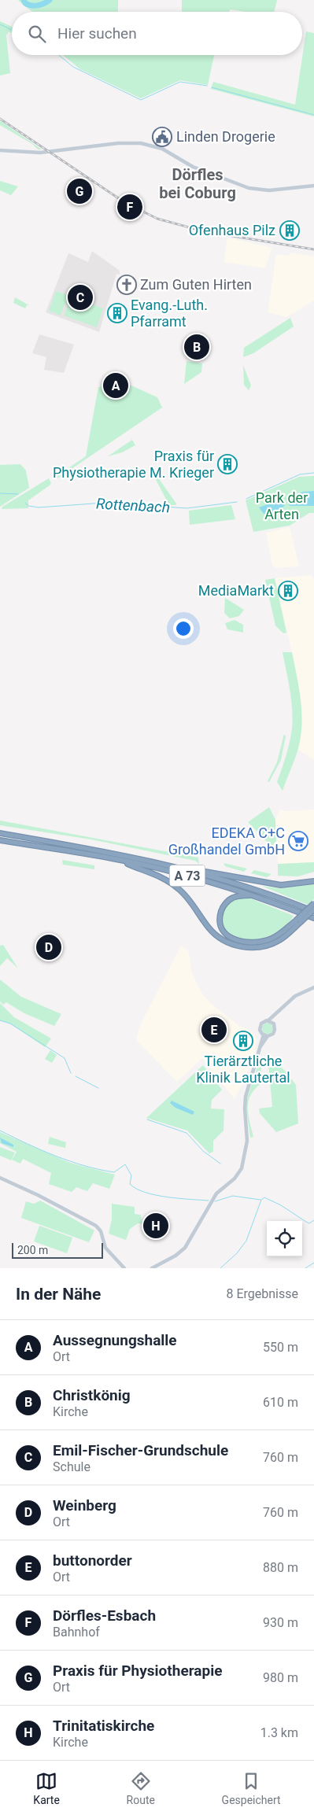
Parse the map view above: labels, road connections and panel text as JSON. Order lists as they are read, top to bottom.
{
  "streets": {
    "highway": ["A 73"]
  },
  "districts": ["Dörfles bei Coburg"],
  "water": ["Rottenbach"],
  "parks": ["Park der Arten"],
  "places": {
    "public building": ["Linden Drogerie"],
    "building": [
      "Ofenhaus Pilz",
      "Evang.-Luth. Pfarramt",
      "Praxis für Physiotherapie M. Krieger",
      "MediaMarkt",
      "Tierärztliche Klinik Lautertal"
    ],
    "church": ["Zum Guten Hirten"],
    "supermarket": ["EDEKA C+C Großhandel GmbH"]
  },
  "scale_bar": "200 m",
  "page": {
    "search": "Hier suchen",
    "pins": [
      "G",
      "F",
      "C",
      "B",
      "A",
      "D",
      "E",
      "H"
    ],
    "scale": "200 m",
    "heading": ["In der Nähe", "8 Ergebnisse"],
    "list": [
      {
        "mark": "A",
        "name": "Aussegnungshalle",
        "note": "Ort",
        "value": "550 m"
      },
      {
        "mark": "B",
        "name": "Christkönig",
        "note": "Kirche",
        "value": "610 m"
      },
      {
        "mark": "C",
        "name": "Emil-Fischer-Grundschule",
        "note": "Schule",
        "value": "760 m"
      },
      {
        "mark": "D",
        "name": "Weinberg",
        "note": "Ort",
        "value": "760 m"
      },
      {
        "mark": "E",
        "name": "buttonorder",
        "note": "Ort",
        "value": "880 m"
      },
      {
        "mark": "F",
        "name": "Dörfles-Esbach",
        "note": "Bahnhof",
        "value": "930 m"
      },
      {
        "mark": "G",
        "name": "Praxis für Physiotherapie",
        "note": "Ort",
        "value": "980 m"
      },
      {
        "mark": "H",
        "name": "Trinitatiskirche",
        "note": "Kirche",
        "value": "1.3 km"
      }
    ],
    "nav": ["Karte", "Route", "Gespeichert"]
  }
}
